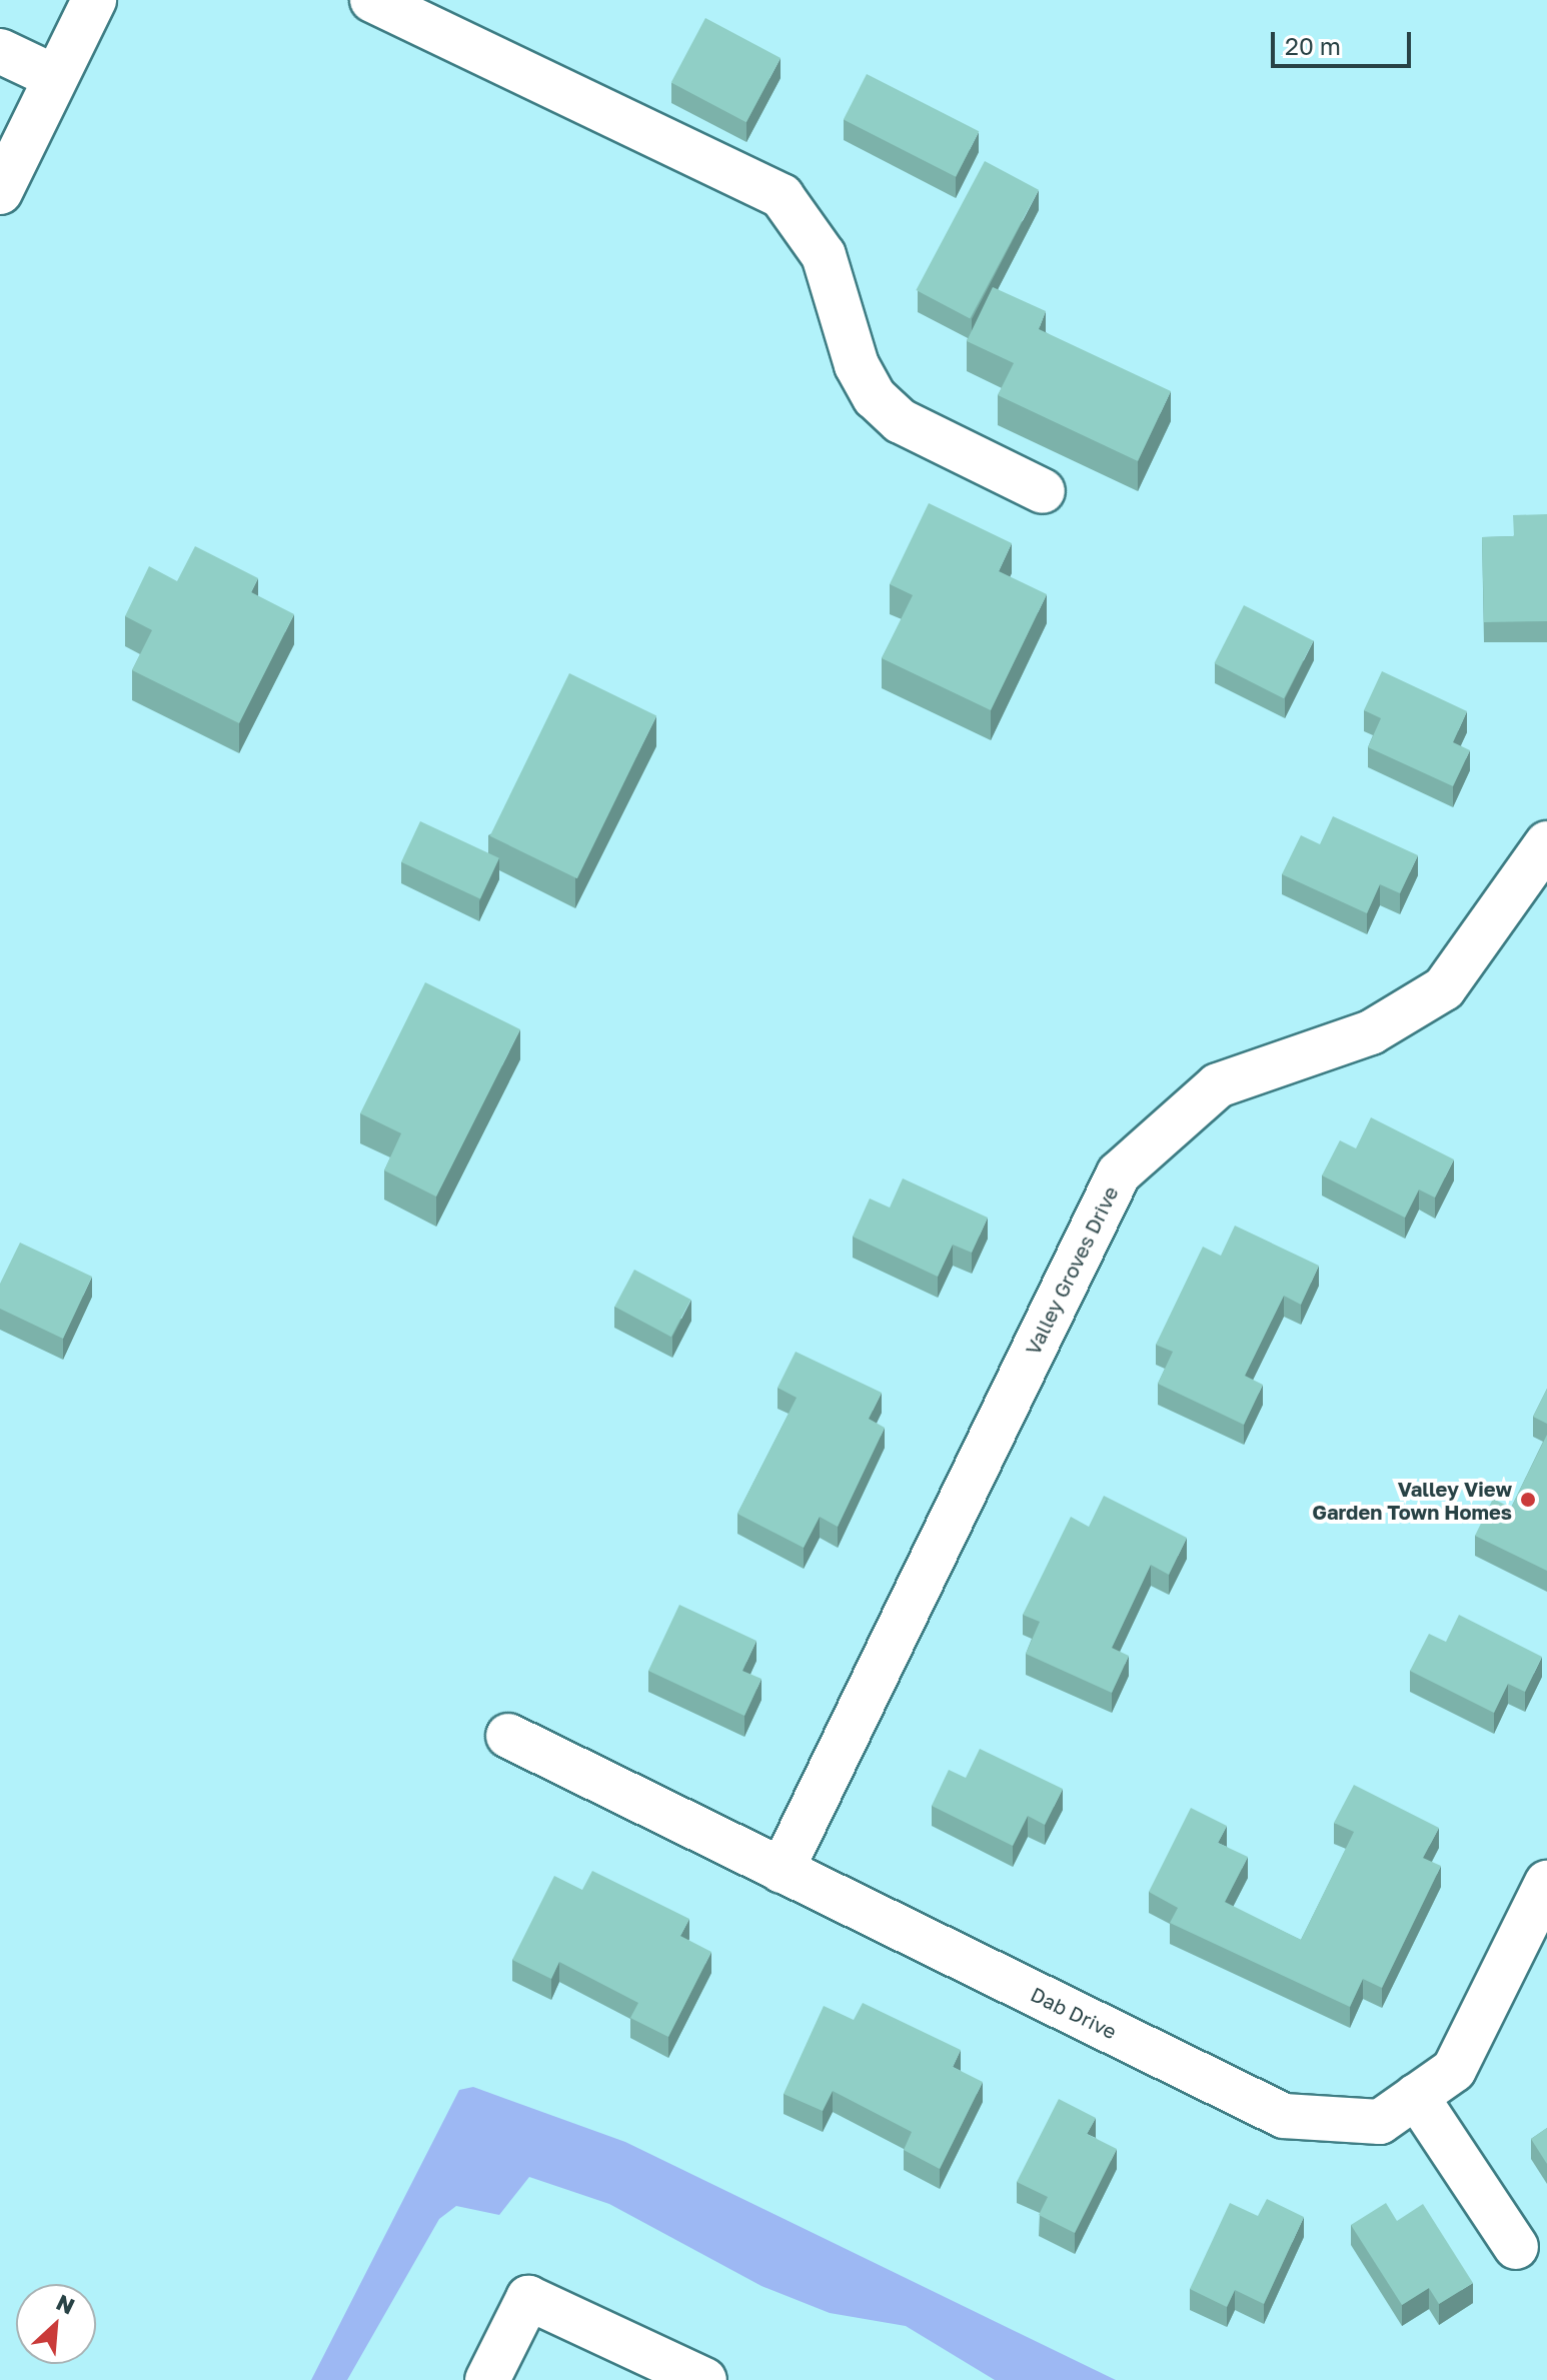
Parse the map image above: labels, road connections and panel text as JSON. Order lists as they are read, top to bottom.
{
  "streets": {
    "street": ["Valley Groves Drive", "Dab Drive"]
  },
  "crossings": [
    ["Valley Groves Drive", "Dab Drive"]
  ],
  "places": ["Valley View Garden Town Homes"],
  "scale_bar": "20 m",
  "north": "top right"
}
